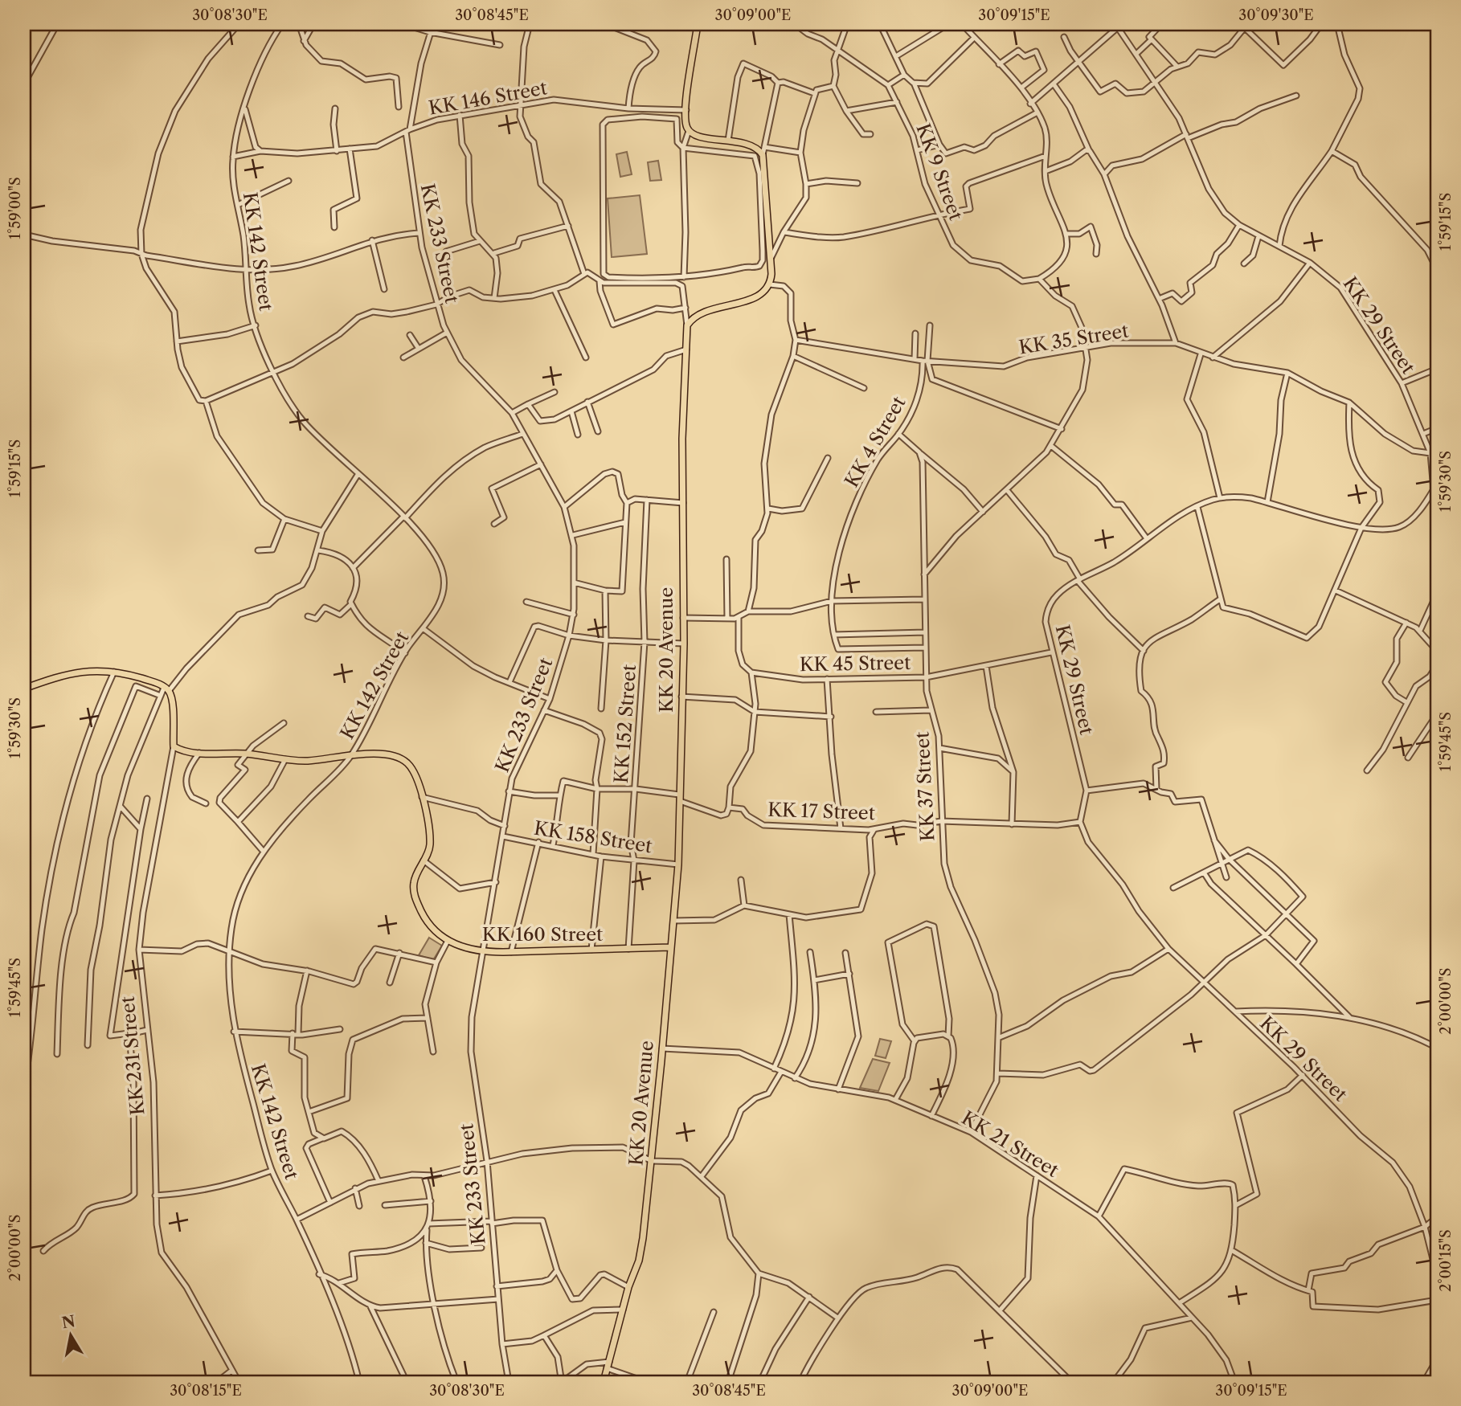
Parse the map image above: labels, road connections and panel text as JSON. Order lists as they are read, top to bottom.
{
  "streets": {
    "main road": ["KK 20 Avenue", "KK 160 Street", "KK 231 Street"],
    "street": [
      "KK 146 Street",
      "KK 9 Street",
      "KK 233 Street",
      "KK 142 Street",
      "KK 29 Street",
      "KK 35 Street",
      "KK 4 Street",
      "KK 45 Street",
      "KK 152 Street",
      "KK 37 Street",
      "KK 17 Street",
      "KK 158 Street",
      "KK 21 Street"
    ]
  },
  "crossings": [
    ["KK 146 Street", "KK 233 Street"],
    ["KK 146 Street", "KK 142 Street"],
    ["KK 233 Street", "KK 158 Street"],
    ["KK 233 Street", "KK 160 Street"],
    ["KK 142 Street", "KK 160 Street"],
    ["KK 29 Street", "KK 35 Street"],
    ["KK 29 Street", "KK 45 Street"],
    ["KK 29 Street", "KK 17 Street"],
    ["KK 35 Street", "KK 4 Street"],
    ["KK 20 Avenue", "KK 158 Street"],
    ["KK 20 Avenue", "KK 160 Street"],
    ["KK 20 Avenue", "KK 21 Street"],
    ["KK 45 Street", "KK 37 Street"],
    ["KK 152 Street", "KK 158 Street"],
    ["KK 152 Street", "KK 160 Street"],
    ["KK 37 Street", "KK 17 Street"],
    ["KK 37 Street", "KK 21 Street"],
    ["KK 160 Street", "KK 231 Street"]
  ],
  "north": "top",
  "coordinates": [
    "30°08'30\"E",
    "30°08'45\"E",
    "30°09'00\"E",
    "30°09'15\"E",
    "30°09'30\"E",
    "1°59'00\"S",
    "1°59'15\"S",
    "1°59'30\"S",
    "1°59'45\"S",
    "2°00'00\"S",
    "2°00'15\"S",
    "30°08'15\"E"
  ]
}
